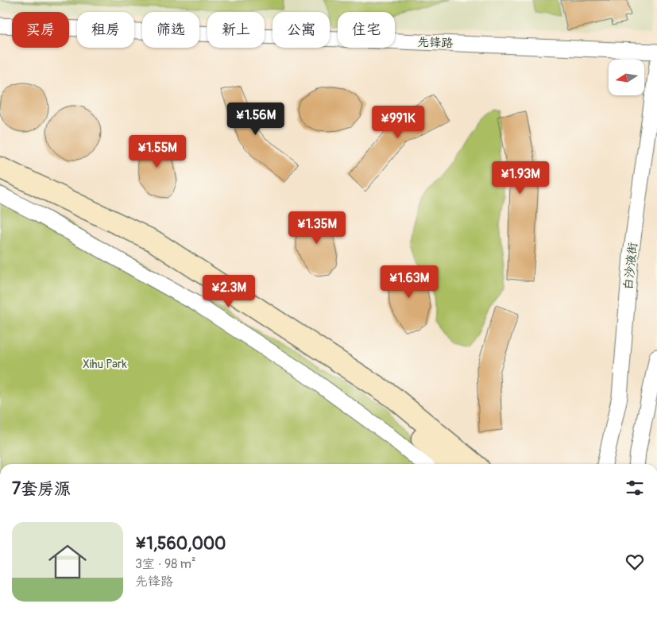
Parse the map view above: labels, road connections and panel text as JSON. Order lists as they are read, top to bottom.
{
  "streets": {
    "street": ["先锋路", "白沙液街"]
  },
  "parks": ["Xihu Park"],
  "north": "left",
  "page": {
    "chip": [
      "买房",
      "租房",
      "筛选",
      "新上",
      "公寓",
      "住宅"
    ],
    "price": [
      "¥1.56M",
      "¥991K",
      "¥1.55M",
      "¥1.93M",
      "¥1.35M",
      "¥1.63M",
      "¥2.3M"
    ],
    "heading": "7套房源",
    "list": [
      {
        "name": "¥1,560,000",
        "note": "3室 · 98 m² · 先锋路"
      }
    ]
  }
}
